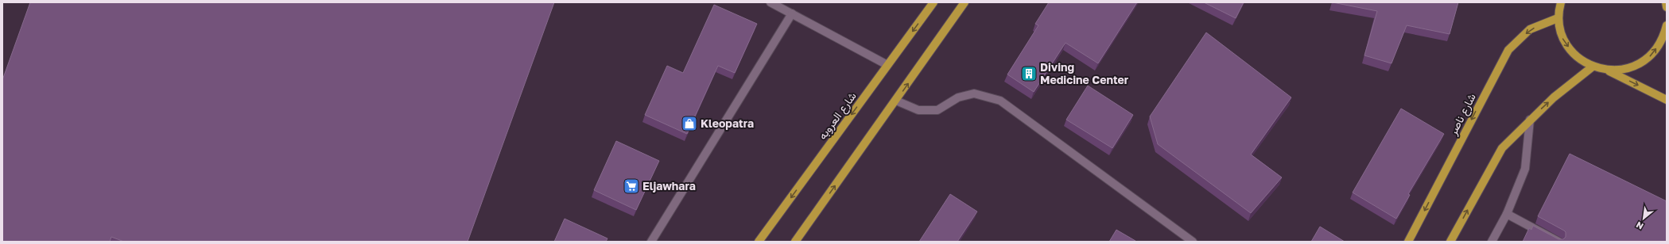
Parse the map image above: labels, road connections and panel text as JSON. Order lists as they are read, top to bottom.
{
  "streets": {
    "main road": ["شارع ناصر", "شارع العروبه"]
  },
  "places": {
    "building": ["Diving Medicine Center"],
    "shop": ["Kleopatra"],
    "supermarket": ["Eljawhara"]
  },
  "north": "bottom left"
}
